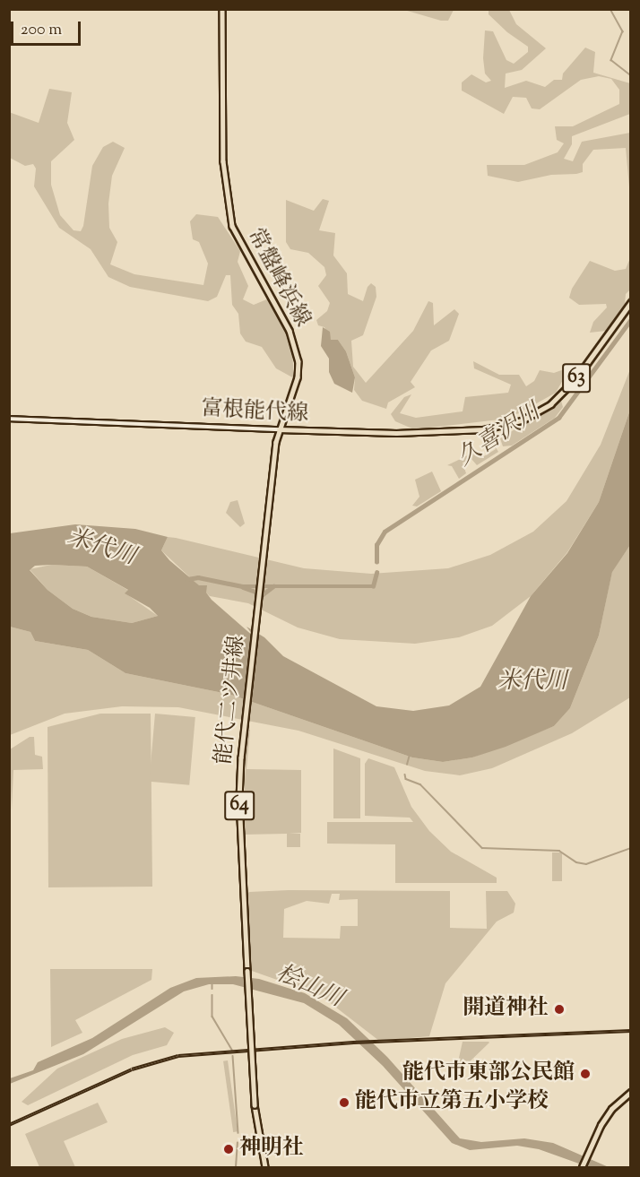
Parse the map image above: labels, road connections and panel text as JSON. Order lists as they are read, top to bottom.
{
  "streets": {
    "main road": [
      "常盤峰浜線",
      "63",
      "富根能代線",
      "能代二ツ井線",
      "64"
    ]
  },
  "crossings": [
    ["常盤峰浜線", "富根能代線"],
    ["常盤峰浜線", "能代二ツ井線"],
    ["富根能代線", "能代二ツ井線"]
  ],
  "water": ["久喜沢川", "米代川", "桧山川"],
  "places": [
    "開道神社",
    "能代市東部公民館",
    "能代市立第五小学校",
    "神明社"
  ],
  "scale_bar": "200 m"
}
